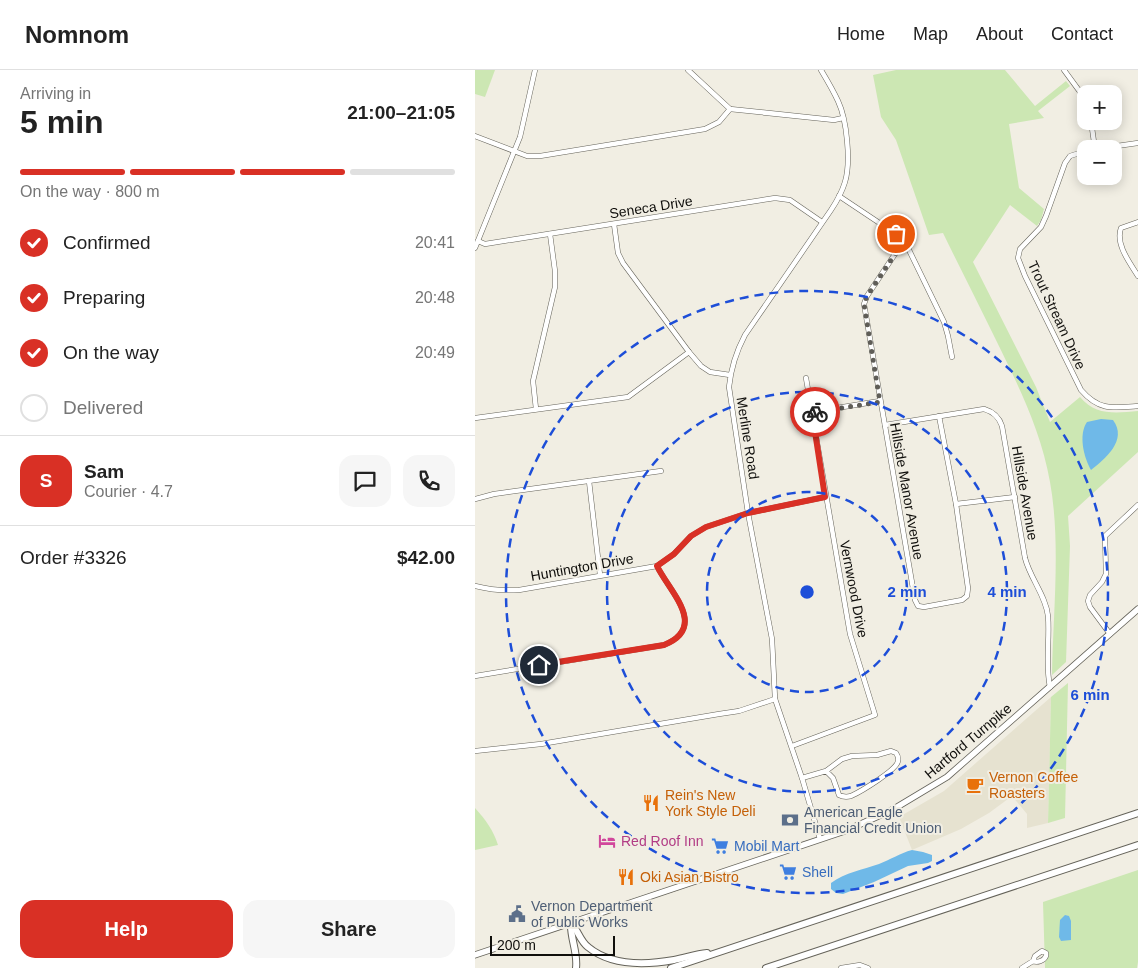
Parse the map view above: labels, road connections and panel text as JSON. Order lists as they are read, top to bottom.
{
  "streets": {
    "main road": ["Hartford Turnpike"],
    "street": [
      "Seneca Drive",
      "Trout Stream Drive",
      "Merline Road",
      "Hillside Manor Avenue",
      "Hillside Avenue",
      "Huntington Drive",
      "Vernwood Drive"
    ]
  },
  "crossings": [
    ["Seneca Drive", "Merline Road"],
    ["Merline Road", "Huntington Drive"],
    ["Merline Road", "Vernwood Drive"],
    ["Merline Road", "Hartford Turnpike"],
    ["Hillside Manor Avenue", "Hillside Avenue"],
    ["Hillside Avenue", "Hartford Turnpike"],
    ["Huntington Drive", "Vernwood Drive"]
  ],
  "places": {
    "cafe": ["Vernon Coffee Roasters"],
    "restaurant": ["Rein's New York Style Deli", "Oki Asian Bistro"],
    "bank": ["American Eagle Financial Credit Union"],
    "hotel": ["Red Roof Inn"],
    "supermarket": ["Mobil Mart", "Shell"],
    "public building": ["Vernon Department of Public Works"]
  },
  "scale_bar": "200 m",
  "page": {
    "header": "Nomnom",
    "nav": [
      "Home",
      "Map",
      "About",
      "Contact"
    ],
    "heading": ["5 min", "Arriving in", "21:00–21:05"],
    "panel": [
      "Sam",
      "Courier · 4.7",
      "Order #3326",
      "$42.00"
    ],
    "map_buttons": ["+", "−"],
    "bar": "On the way · 800 m",
    "list": [
      ["Confirmed", "20:41"],
      ["Preparing", "20:48"],
      ["On the way", "20:49"],
      "Delivered"
    ],
    "round": "S",
    "buttons": ["Help", "Share"],
    "scale": "200 m"
  },
  "rings": ["2 min", "4 min", "6 min"]
}
